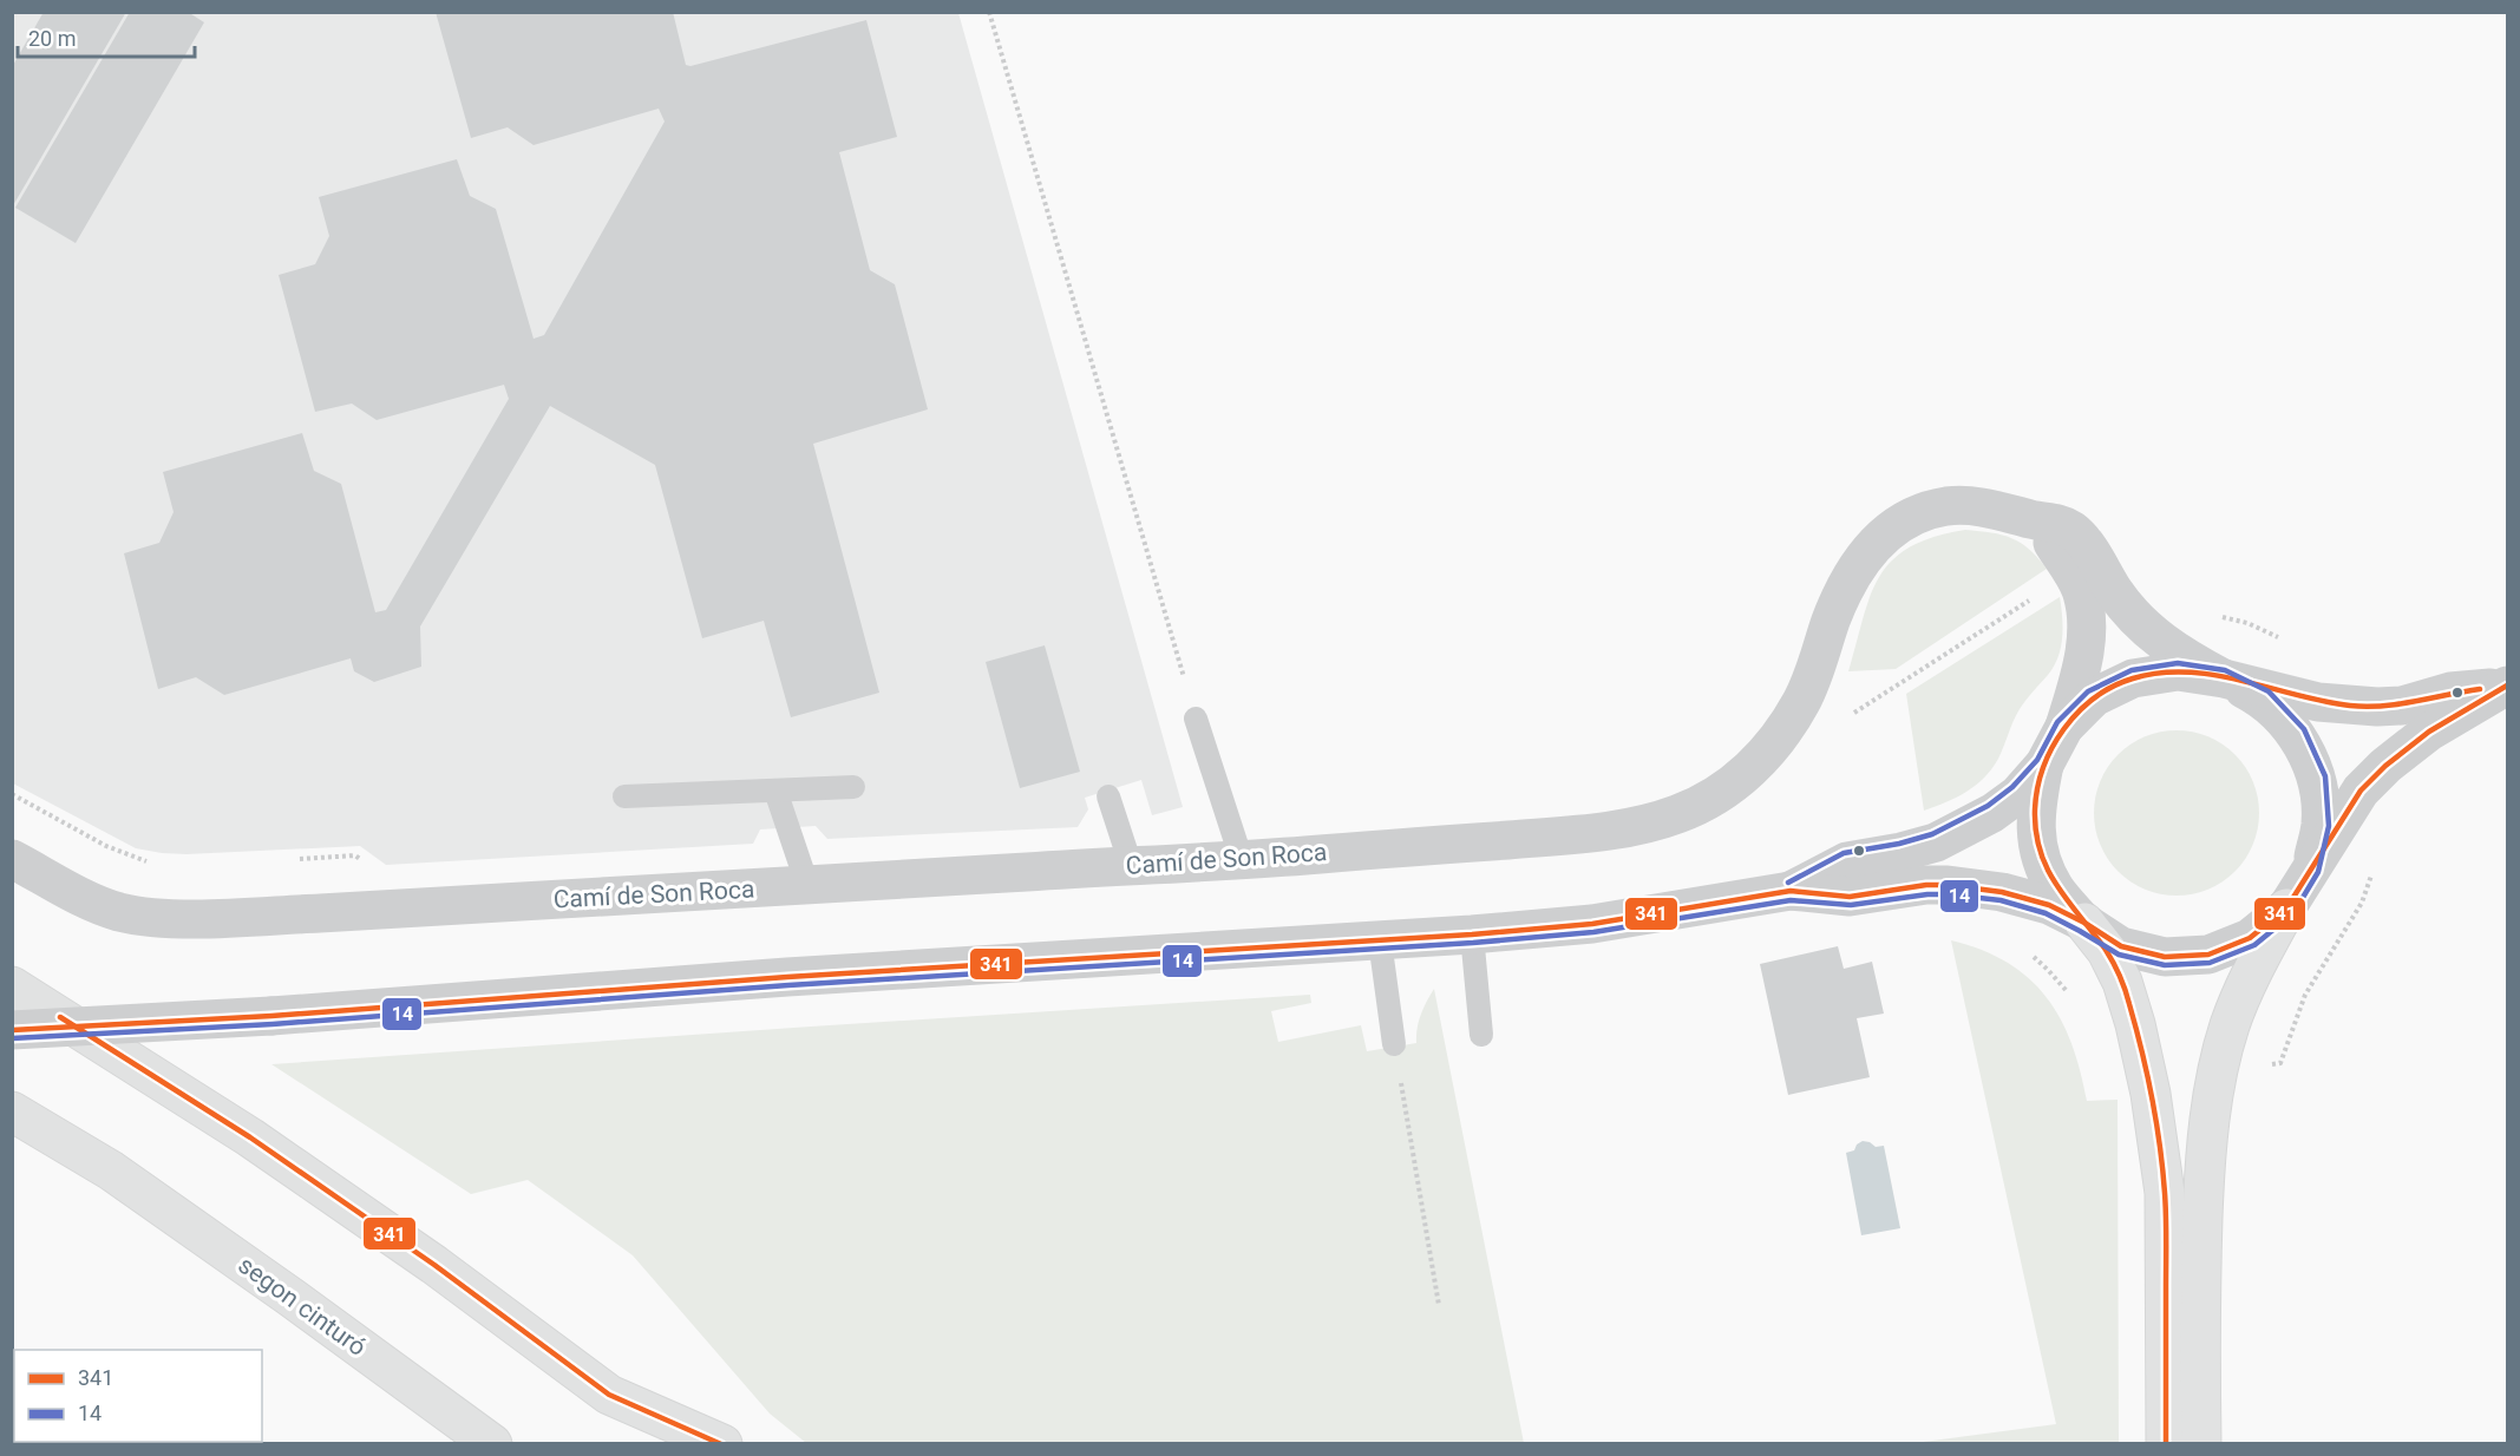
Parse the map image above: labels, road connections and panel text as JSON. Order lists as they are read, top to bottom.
{
  "streets": {
    "highway": ["segon cinturó"],
    "street": ["Camí de Son Roca"]
  },
  "lines": ["transit line 14", "transit line 341"],
  "legend": ["341", "14"],
  "scale_bar": "20 m"
}
